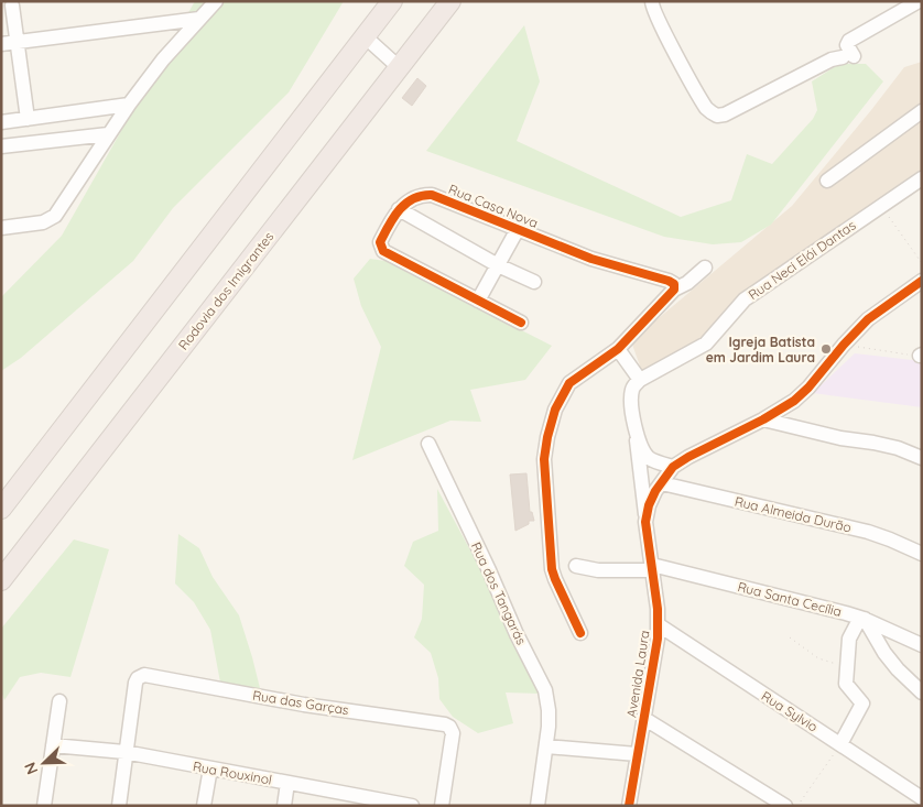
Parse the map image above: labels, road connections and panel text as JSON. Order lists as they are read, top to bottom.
{
  "streets": {
    "highway": ["Rodovia dos Imigrantes"],
    "street": [
      "Rua Casa Nova",
      "Rua Neci Elói Dantas",
      "Rua Almeida Durão",
      "Rua dos Tangarás",
      "Rua Santa Cecília",
      "Avenida Laura",
      "Rua das Garças",
      "Rua Sylvio",
      "Rua Rouxinol"
    ]
  },
  "crossings": [
    ["Rua Almeida Durão", "Avenida Laura"],
    ["Rua Santa Cecília", "Avenida Laura"],
    ["Avenida Laura", "Rua Sylvio"],
    ["Rua das Garças", "Rua Rouxinol"]
  ],
  "places": ["Igreja Batista em Jardim Laura"],
  "north": "bottom left"
}
